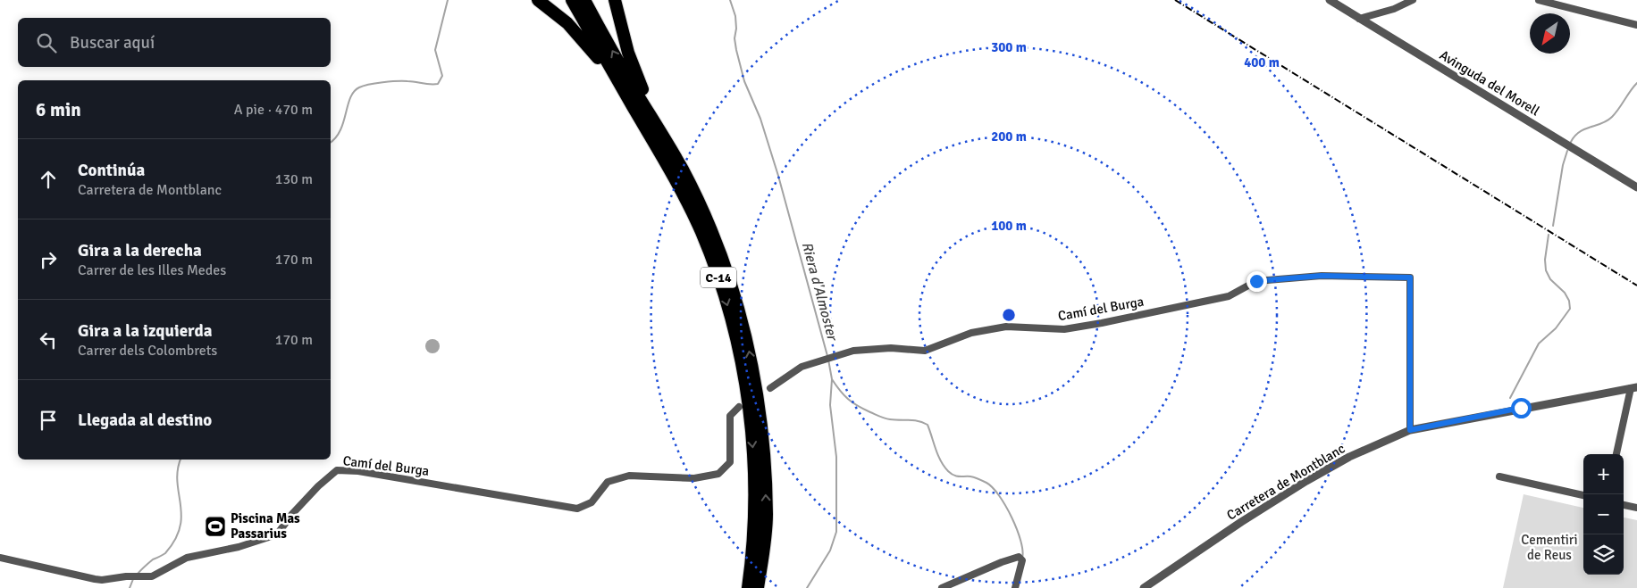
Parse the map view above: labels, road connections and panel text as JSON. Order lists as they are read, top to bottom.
{
  "streets": {
    "highway": ["C-14"],
    "street": ["Avinguda del Morell", "Camí del Burga", "Carretera de Montblanc"]
  },
  "crossings": [
    ["Camí del Burga", "Carretera de Montblanc"]
  ],
  "water": ["Riera d'Almoster"],
  "parks": ["Cementiri de Reus"],
  "places": {
    "sports": ["Piscina Mas Passarius"]
  },
  "north": "bottom left",
  "page": {
    "search": "Buscar aquí",
    "heading": ["6 min", "A pie · 470 m"],
    "list": [
      ["Continúa", "Carretera de Montblanc", "130 m"],
      ["Gira a la derecha", "Carrer de les Illes Medes", "170 m"],
      ["Gira a la izquierda", "Carrer dels Colombrets", "170 m"],
      "Llegada al destino"
    ],
    "map_buttons": ["+", "−"]
  },
  "rings": [
    "300 m",
    "400 m",
    "200 m",
    "100 m"
  ]
}
